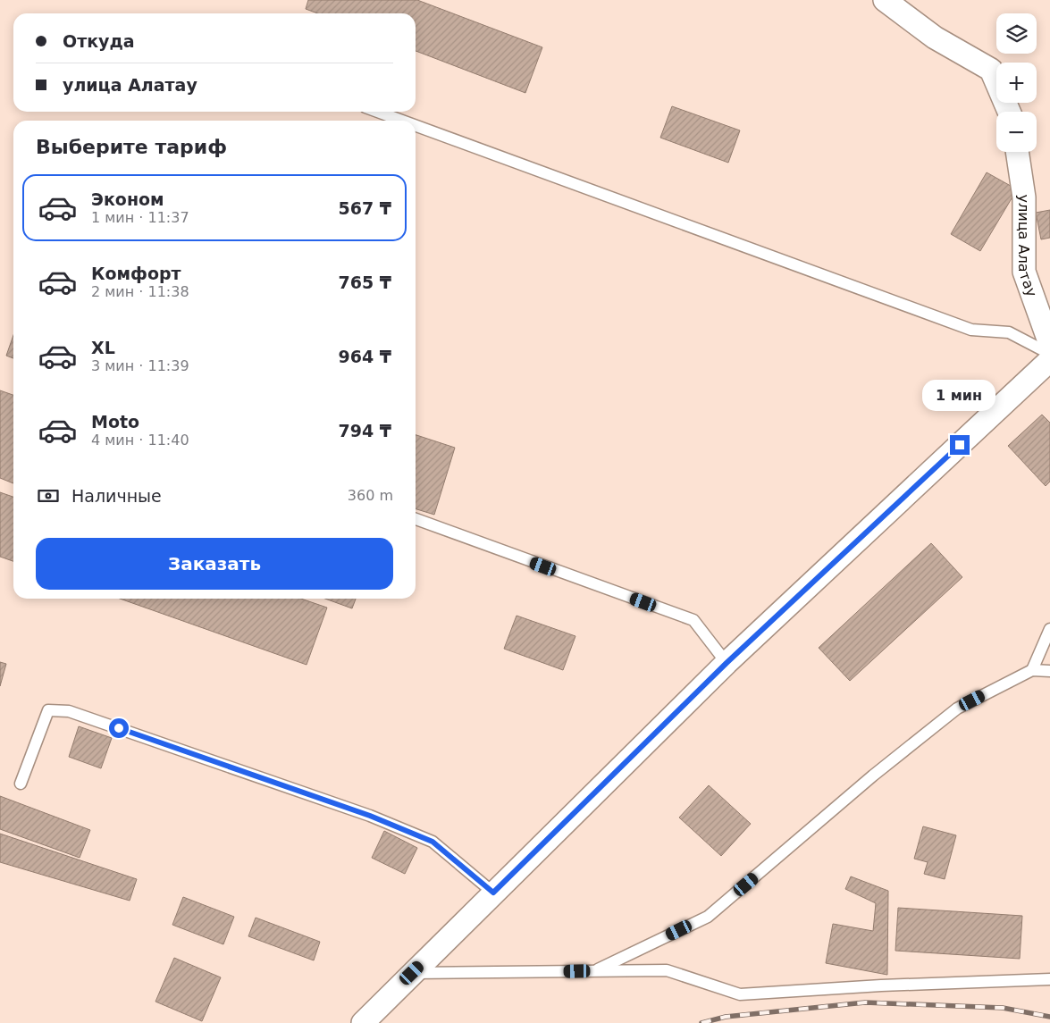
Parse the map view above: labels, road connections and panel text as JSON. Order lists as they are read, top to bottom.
{
  "streets": {
    "street": ["улица Алатау"]
  },
  "page": {
    "map_buttons": ["+", "−"],
    "banner": ["Откуда", "улица Алатау"],
    "heading": "Выберите тариф",
    "list": [
      {
        "name": "Эконом",
        "note": "1 мин · 11:37",
        "value": "567 ₸"
      },
      {
        "name": "Комфорт",
        "note": "2 мин · 11:38",
        "value": "765 ₸"
      },
      {
        "name": "XL",
        "note": "3 мин · 11:39",
        "value": "964 ₸"
      },
      {
        "name": "Moto",
        "note": "4 мин · 11:40",
        "value": "794 ₸"
      }
    ],
    "bubble": "1 мин",
    "pay": ["Наличные", "360 m"],
    "buttons": "Заказать"
  }
}
